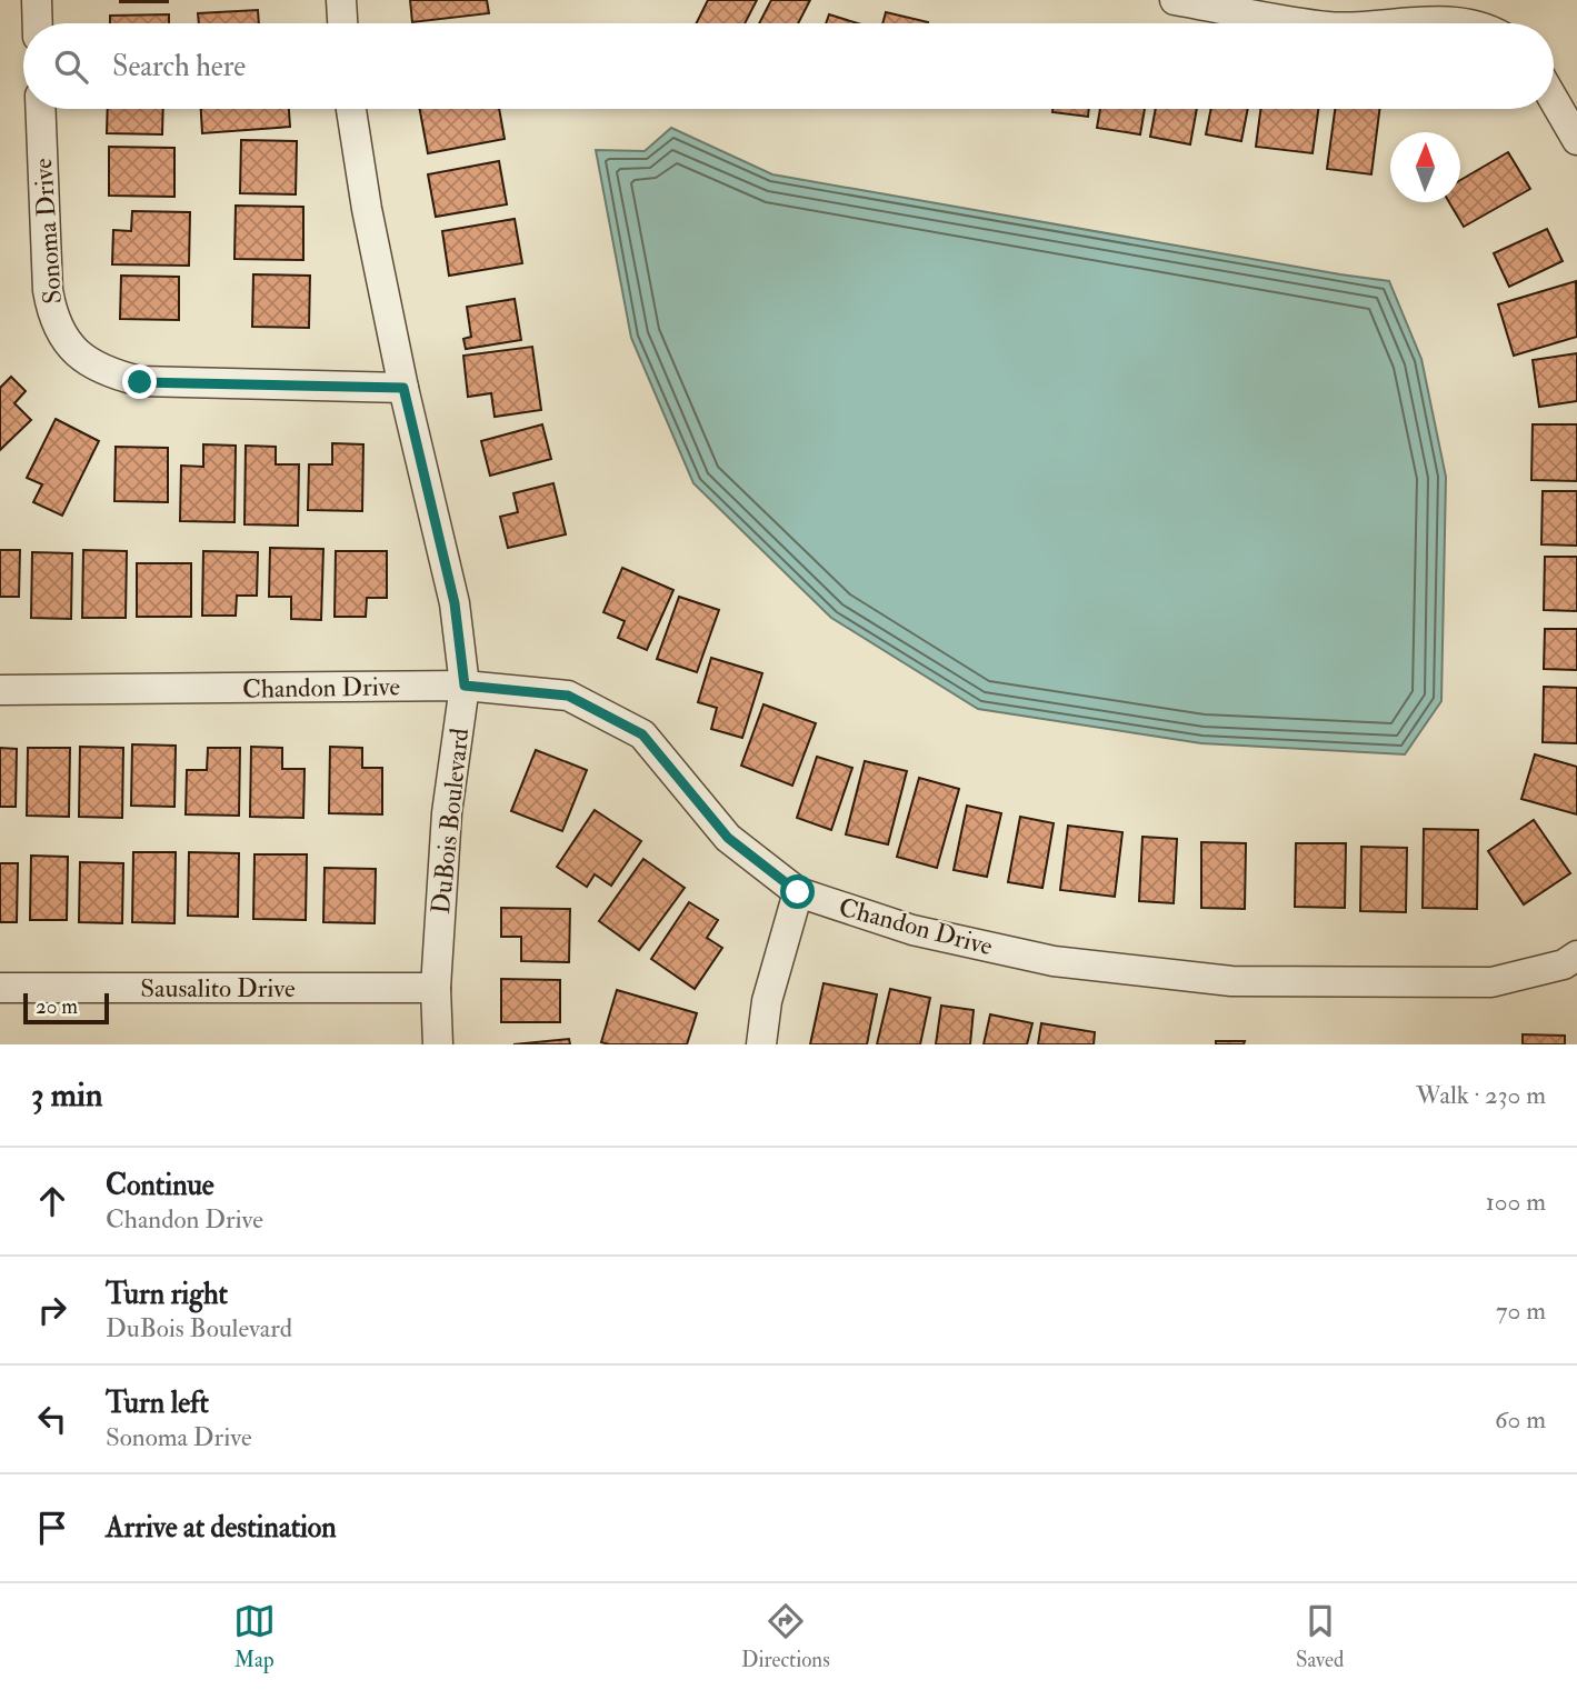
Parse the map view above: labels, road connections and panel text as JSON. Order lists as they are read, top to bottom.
{
  "streets": {
    "street": [
      "Sonoma Drive",
      "Chandon Drive",
      "DuBois Boulevard",
      "Sausalito Drive"
    ]
  },
  "crossings": [
    ["Sonoma Drive", "DuBois Boulevard"],
    ["Chandon Drive", "DuBois Boulevard"],
    ["DuBois Boulevard", "Sausalito Drive"]
  ],
  "scale_bar": "20 m",
  "north": "top",
  "page": {
    "search": "Search here",
    "scale": "20 m",
    "heading": ["3 min", "Walk · 230 m"],
    "list": [
      ["Continue", "Chandon Drive", "100 m"],
      ["Turn right", "DuBois Boulevard", "70 m"],
      ["Turn left", "Sonoma Drive", "60 m"],
      "Arrive at destination"
    ],
    "nav": ["Map", "Directions", "Saved"]
  }
}
